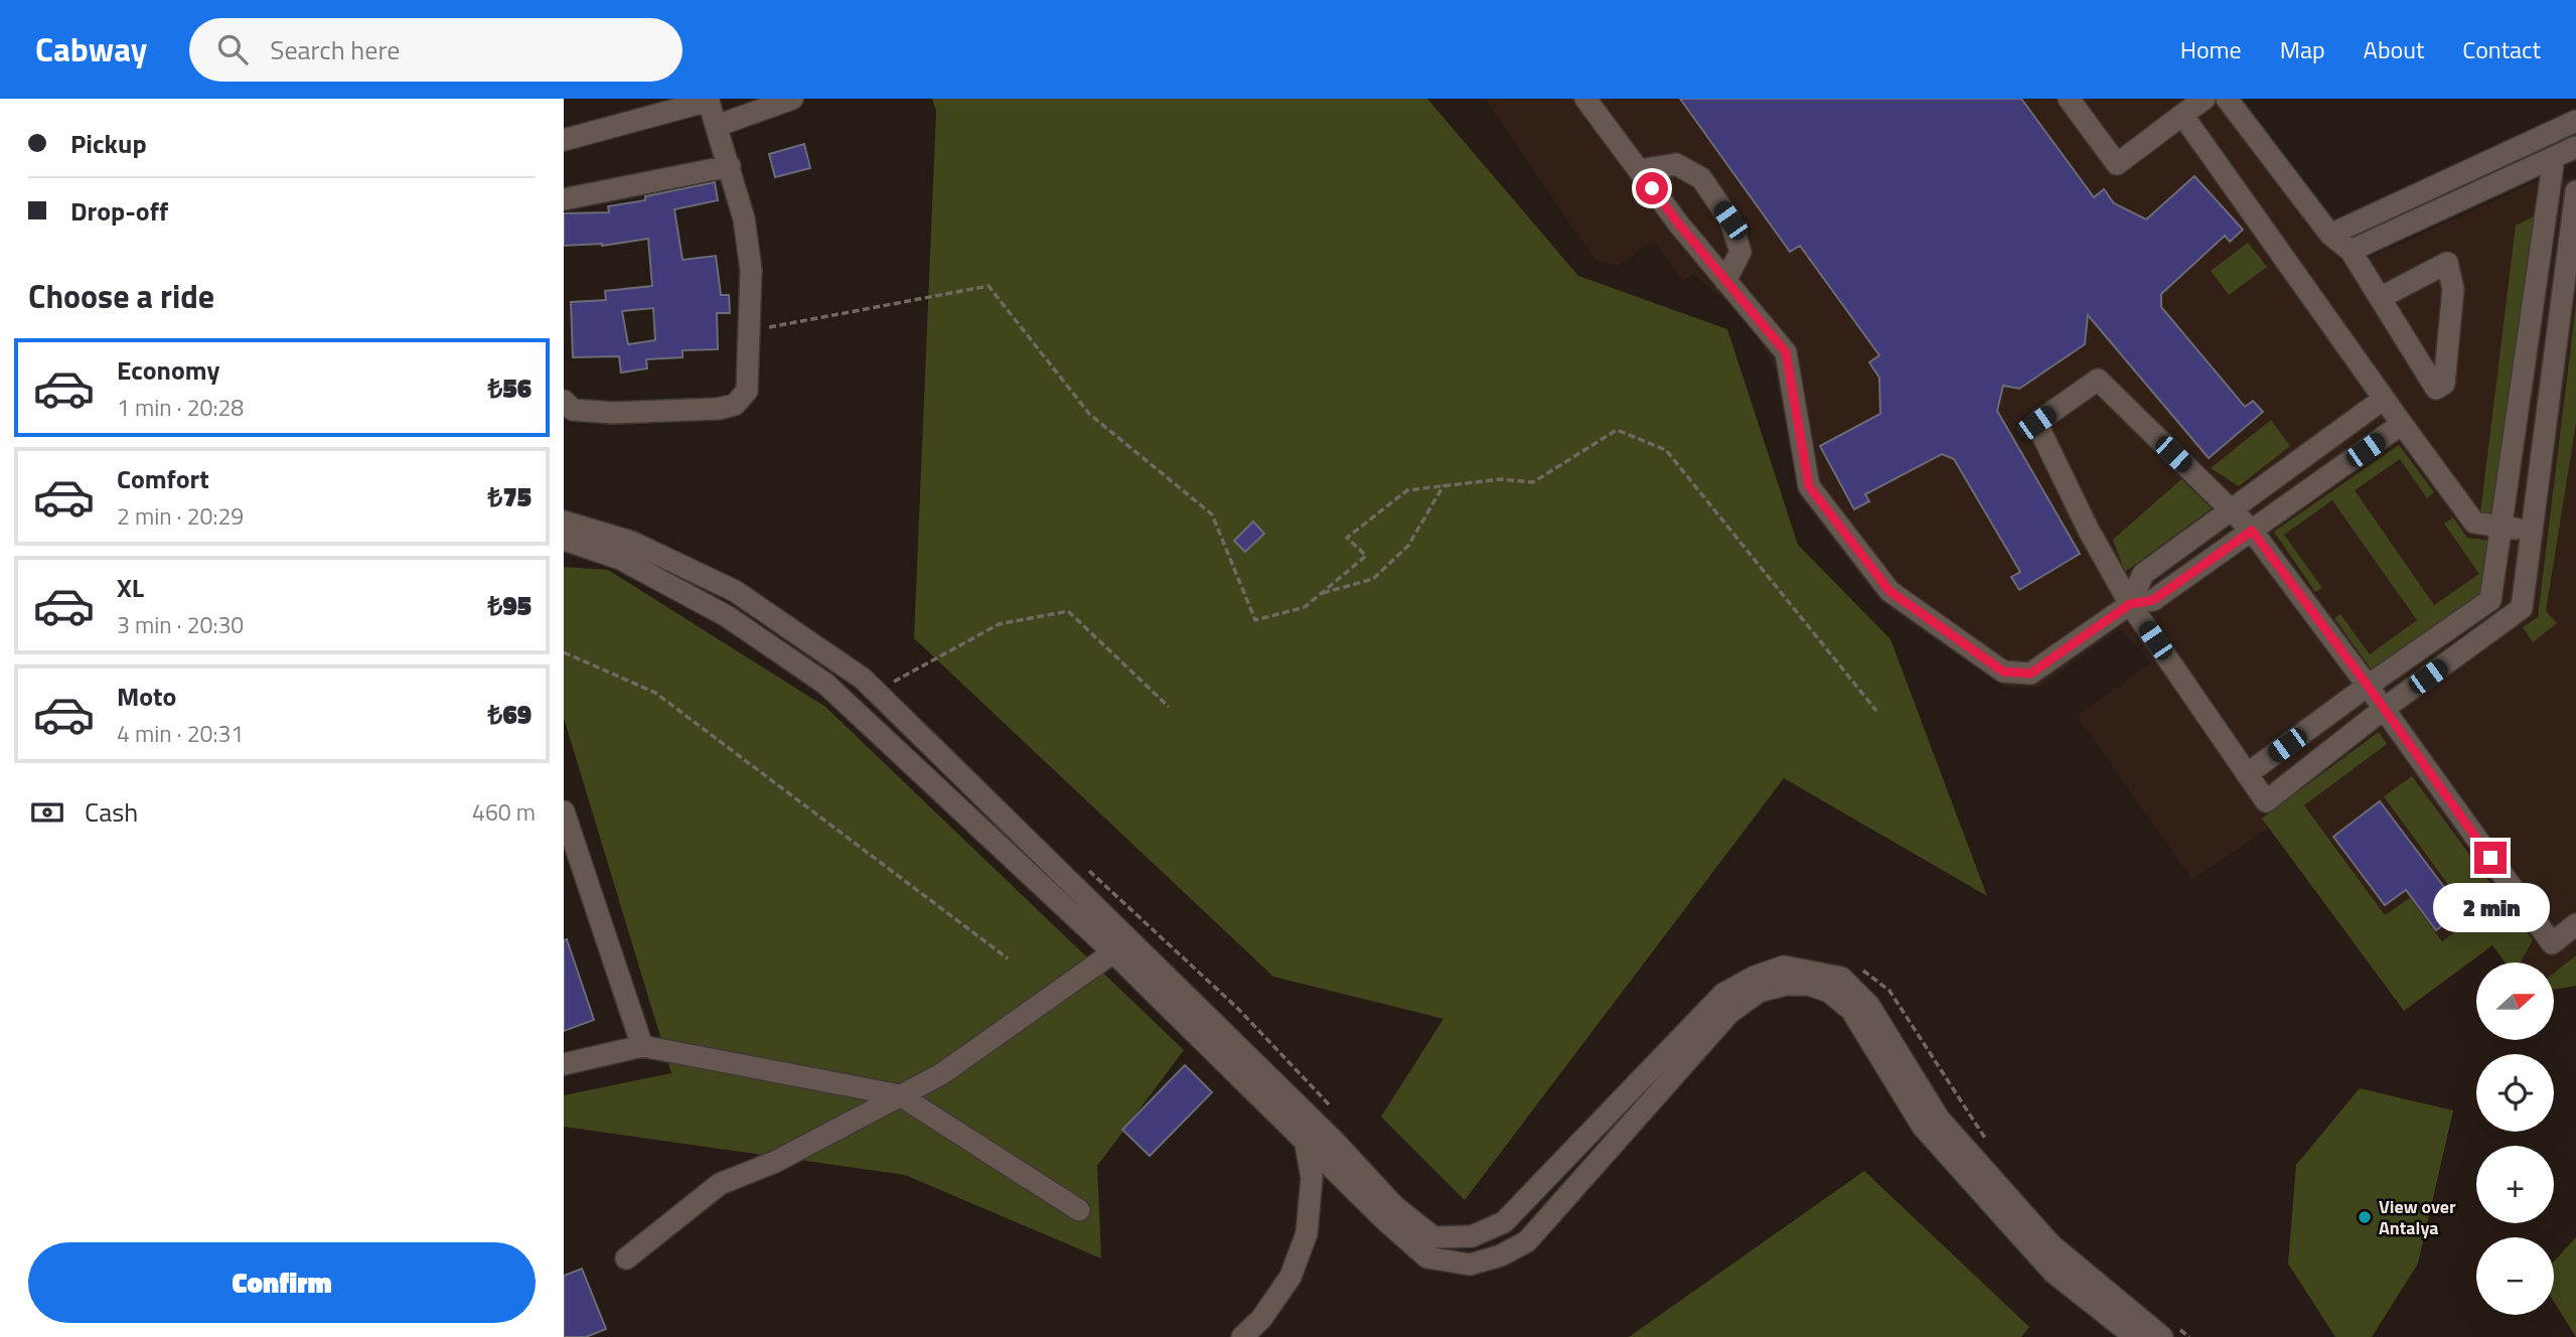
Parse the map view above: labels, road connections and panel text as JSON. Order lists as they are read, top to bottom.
{
  "places": ["View over Antalya"],
  "north": "right",
  "page": {
    "header": "Cabway",
    "search": "Search here",
    "nav": [
      "Home",
      "Map",
      "About",
      "Contact"
    ],
    "banner": ["Pickup", "Drop-off"],
    "heading": "Choose a ride",
    "list": [
      {
        "name": "Economy",
        "note": "1 min · 20:28",
        "value": "₺56"
      },
      {
        "name": "Comfort",
        "note": "2 min · 20:29",
        "value": "₺75"
      },
      {
        "name": "XL",
        "note": "3 min · 20:30",
        "value": "₺95"
      },
      {
        "name": "Moto",
        "note": "4 min · 20:31",
        "value": "₺69"
      }
    ],
    "pay": ["Cash", "460 m"],
    "bubble": "2 min",
    "map_buttons": ["+", "−"],
    "buttons": "Confirm"
  }
}
